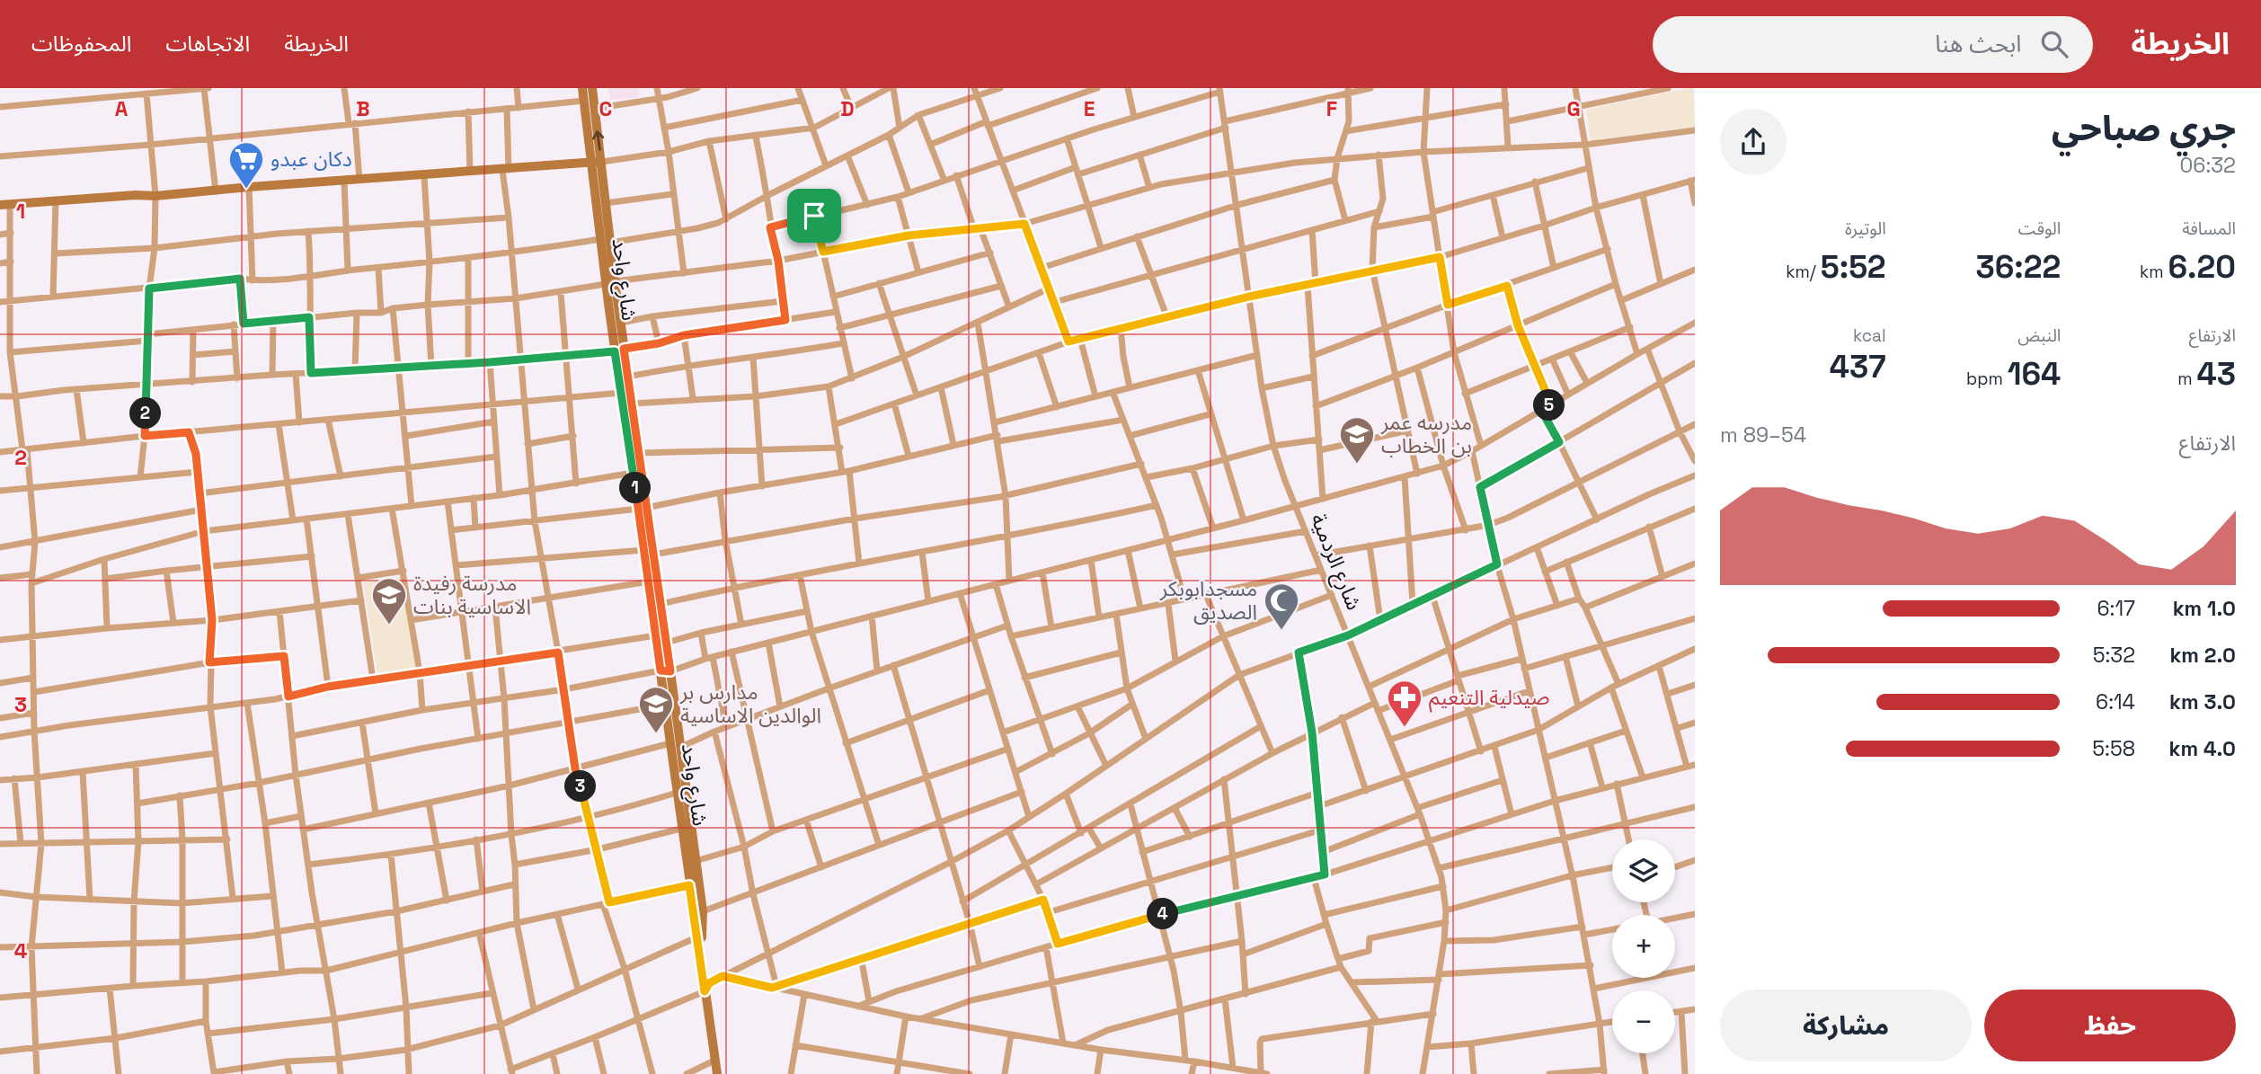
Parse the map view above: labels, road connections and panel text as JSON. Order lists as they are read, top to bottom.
{
  "streets": {
    "street": ["شارع واحد", "شارع الردمية"]
  },
  "places": {
    "supermarket": ["دكان عبدو"],
    "school or university": ["مدرسه عمر بن الخطاب", "مدرسة رفيدة الاساسية بنات", "مدارس بر الوالدين الاساسية"],
    "mosque": ["مسجدابوبكر الصديق"],
    "pharmacy": ["صيدلية التنعيم"]
  },
  "page": {
    "header": "الخريطة",
    "search": "ابحث هنا",
    "nav": ["الخريطة", "الاتجاهات", "المحفوظات"],
    "heading": ["جري صباحي", "06:32"],
    "stats": [
      ["المسافة", "6.20 km"],
      ["الوقت", "36:22"],
      ["الوتيرة", "5:52 /km"],
      ["الارتفاع", "43 m"],
      ["النبض", "164 bpm"],
      ["kcal", "437"]
    ],
    "pins": [
      "5",
      "2",
      "1",
      "3",
      "4"
    ],
    "chart": ["الارتفاع", "54–89 m"],
    "list": [
      {
        "name": "1.0 km",
        "note": "6:17"
      },
      {
        "name": "2.0 km",
        "note": "5:32"
      },
      {
        "name": "3.0 km",
        "note": "6:14"
      },
      {
        "name": "4.0 km",
        "note": "5:58"
      }
    ],
    "map_buttons": ["+", "−"],
    "buttons": ["حفظ", "مشاركة"]
  },
  "grid": {
    "columns": [
      "A",
      "B",
      "C",
      "D",
      "E",
      "F",
      "G"
    ],
    "rows": [
      "1",
      "2",
      "3",
      "4"
    ]
  }
}
